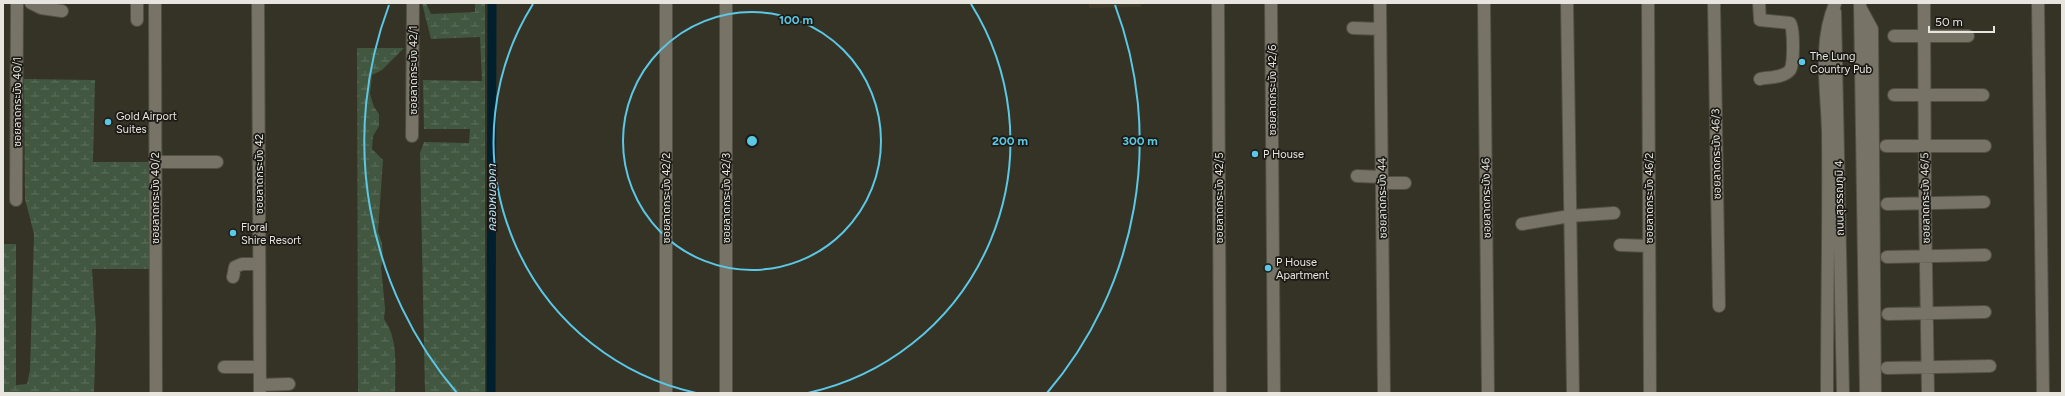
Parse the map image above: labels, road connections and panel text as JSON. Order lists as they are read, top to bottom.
{
  "streets": {
    "street": [
      "ซอยลาดกระบัง 42/1",
      "ซอยลาดกระบัง 42/6",
      "ซอยลาดกระบัง 40/1",
      "ซอยลาดกระบัง 46/3",
      "ซอยลาดกระบัง 42",
      "ซอยลาดกระบัง 40/2",
      "ซอยลาดกระบัง 42/2",
      "ซอยลาดกระบัง 42/3",
      "ซอยลาดกระบัง 42/5",
      "ซอยลาดกระบัง 44",
      "ซอยลาดกระบัง 46",
      "ซอยลาดกระบัง 46/2",
      "ถนนสุวรรณภูมิ 4",
      "ซอยลาดกระบัง 46/5"
    ]
  },
  "water": ["คลองหนองคา"],
  "places": [
    "The Lung Country Pub",
    "Gold Airport Suites",
    "P House",
    "Floral Shire Resort",
    "P House Apartment"
  ],
  "scale_bar": "50 m",
  "rings": ["100 m", "200 m", "300 m"]
}
